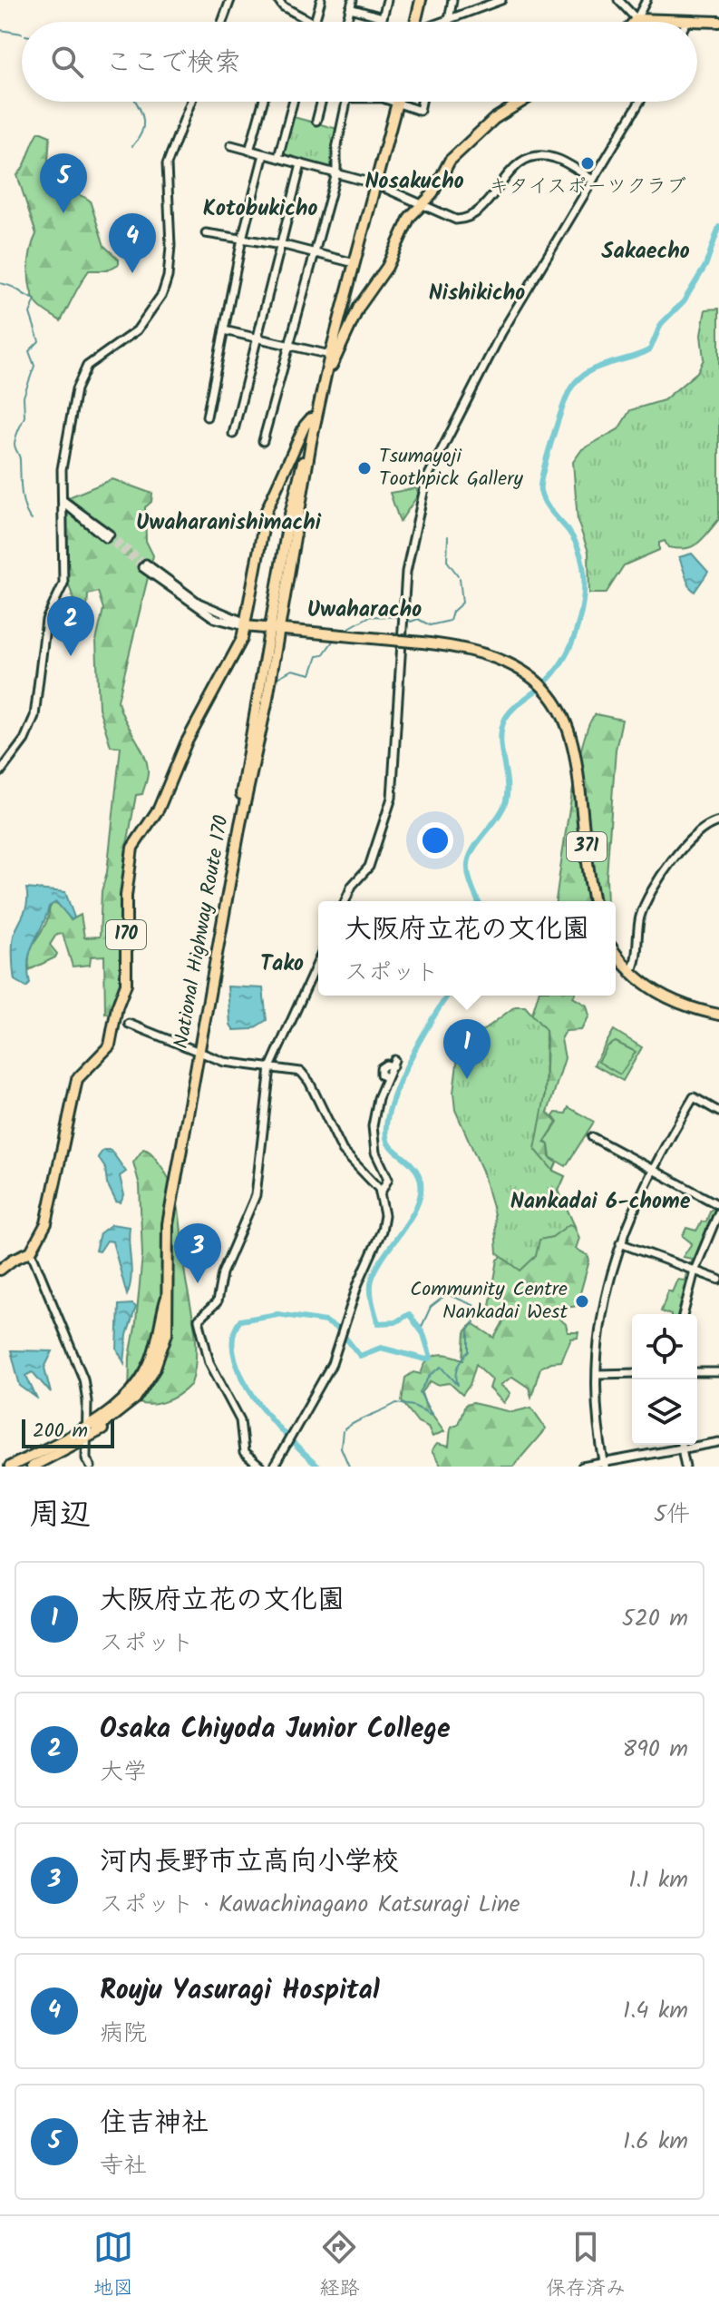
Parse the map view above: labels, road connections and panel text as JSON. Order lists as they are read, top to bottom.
{
  "streets": {
    "highway": ["371", "National Highway Route 170", "170"]
  },
  "crossings": [
    ["371", "National Highway Route 170"]
  ],
  "districts": [
    "Nosakucho",
    "Kotobukicho",
    "Sakaecho",
    "Nishikicho",
    "Uwaharanishimachi",
    "Uwaharacho",
    "Tako",
    "Nankadai 6-chome"
  ],
  "places": ["キタイスポーツクラブ", "Tsumayoji Toothpick Gallery", "Community Centre Nankadai West"],
  "scale_bar": "200 m",
  "page": {
    "search": "ここで検索",
    "pins": [
      "5",
      "4",
      "2",
      "1",
      "3"
    ],
    "popup": ["大阪府立花の文化園", "スポット"],
    "scale": "200 m",
    "heading": ["周辺", "5件"],
    "list": [
      {
        "mark": "1",
        "name": "大阪府立花の文化園",
        "note": "スポット",
        "value": "520 m"
      },
      {
        "mark": "2",
        "name": "Osaka Chiyoda Junior College",
        "note": "大学",
        "value": "890 m"
      },
      {
        "mark": "3",
        "name": "河内長野市立高向小学校",
        "note": "スポット · Kawachinagano Katsuragi Line",
        "value": "1.1 km"
      },
      {
        "mark": "4",
        "name": "Rouju Yasuragi Hospital",
        "note": "病院",
        "value": "1.4 km"
      },
      {
        "mark": "5",
        "name": "住吉神社",
        "note": "寺社",
        "value": "1.6 km"
      }
    ],
    "nav": ["地図", "経路", "保存済み"]
  }
}
